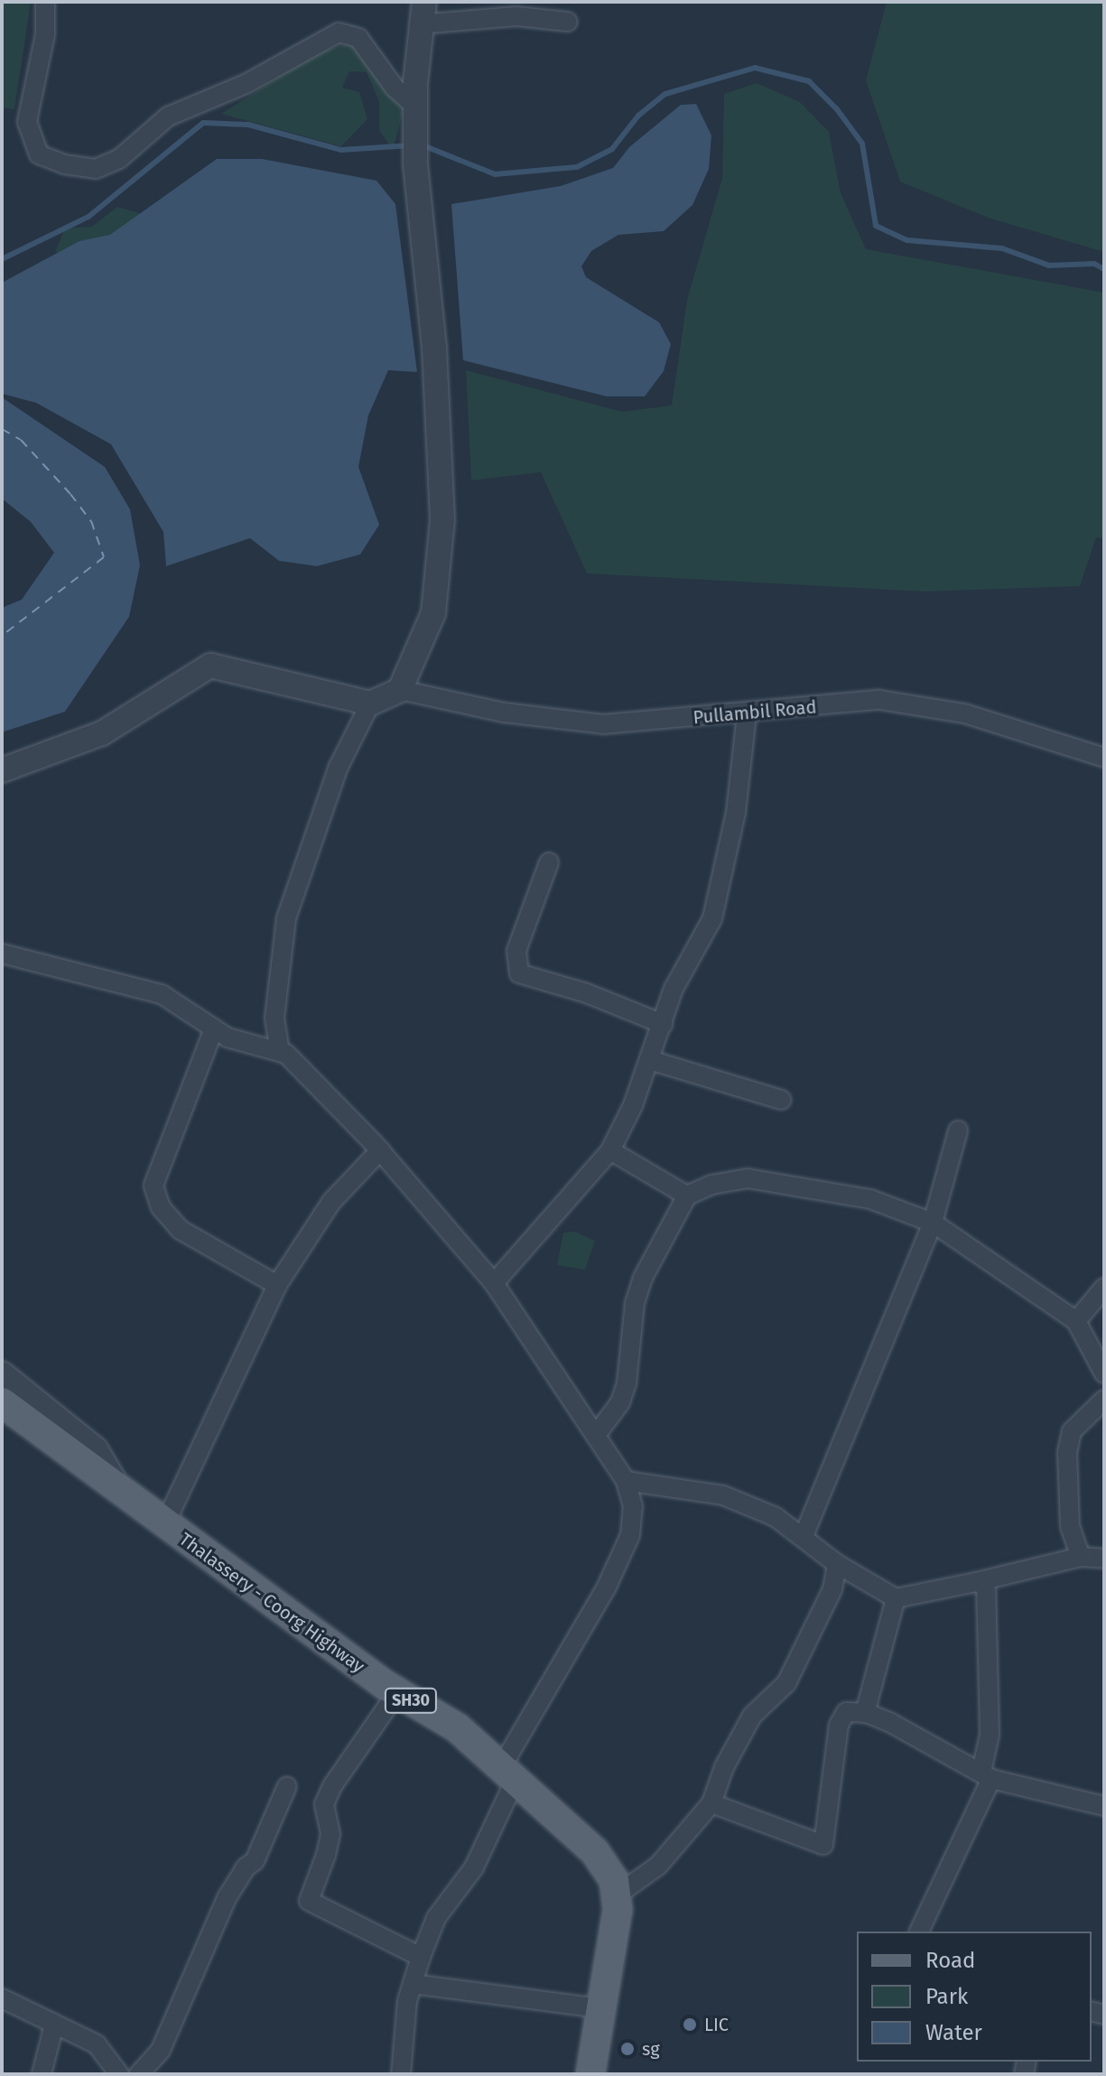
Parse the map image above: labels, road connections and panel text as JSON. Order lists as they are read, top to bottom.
{
  "streets": {
    "main road": ["Thalassery - Coorg Highway", "SH30"],
    "street": ["Pullambil Road"]
  },
  "crossings": [
    ["Thalassery - Coorg Highway", "SH30"]
  ],
  "places": ["LIC", "sg"],
  "legend": ["Road", "Park", "Water"]
}
